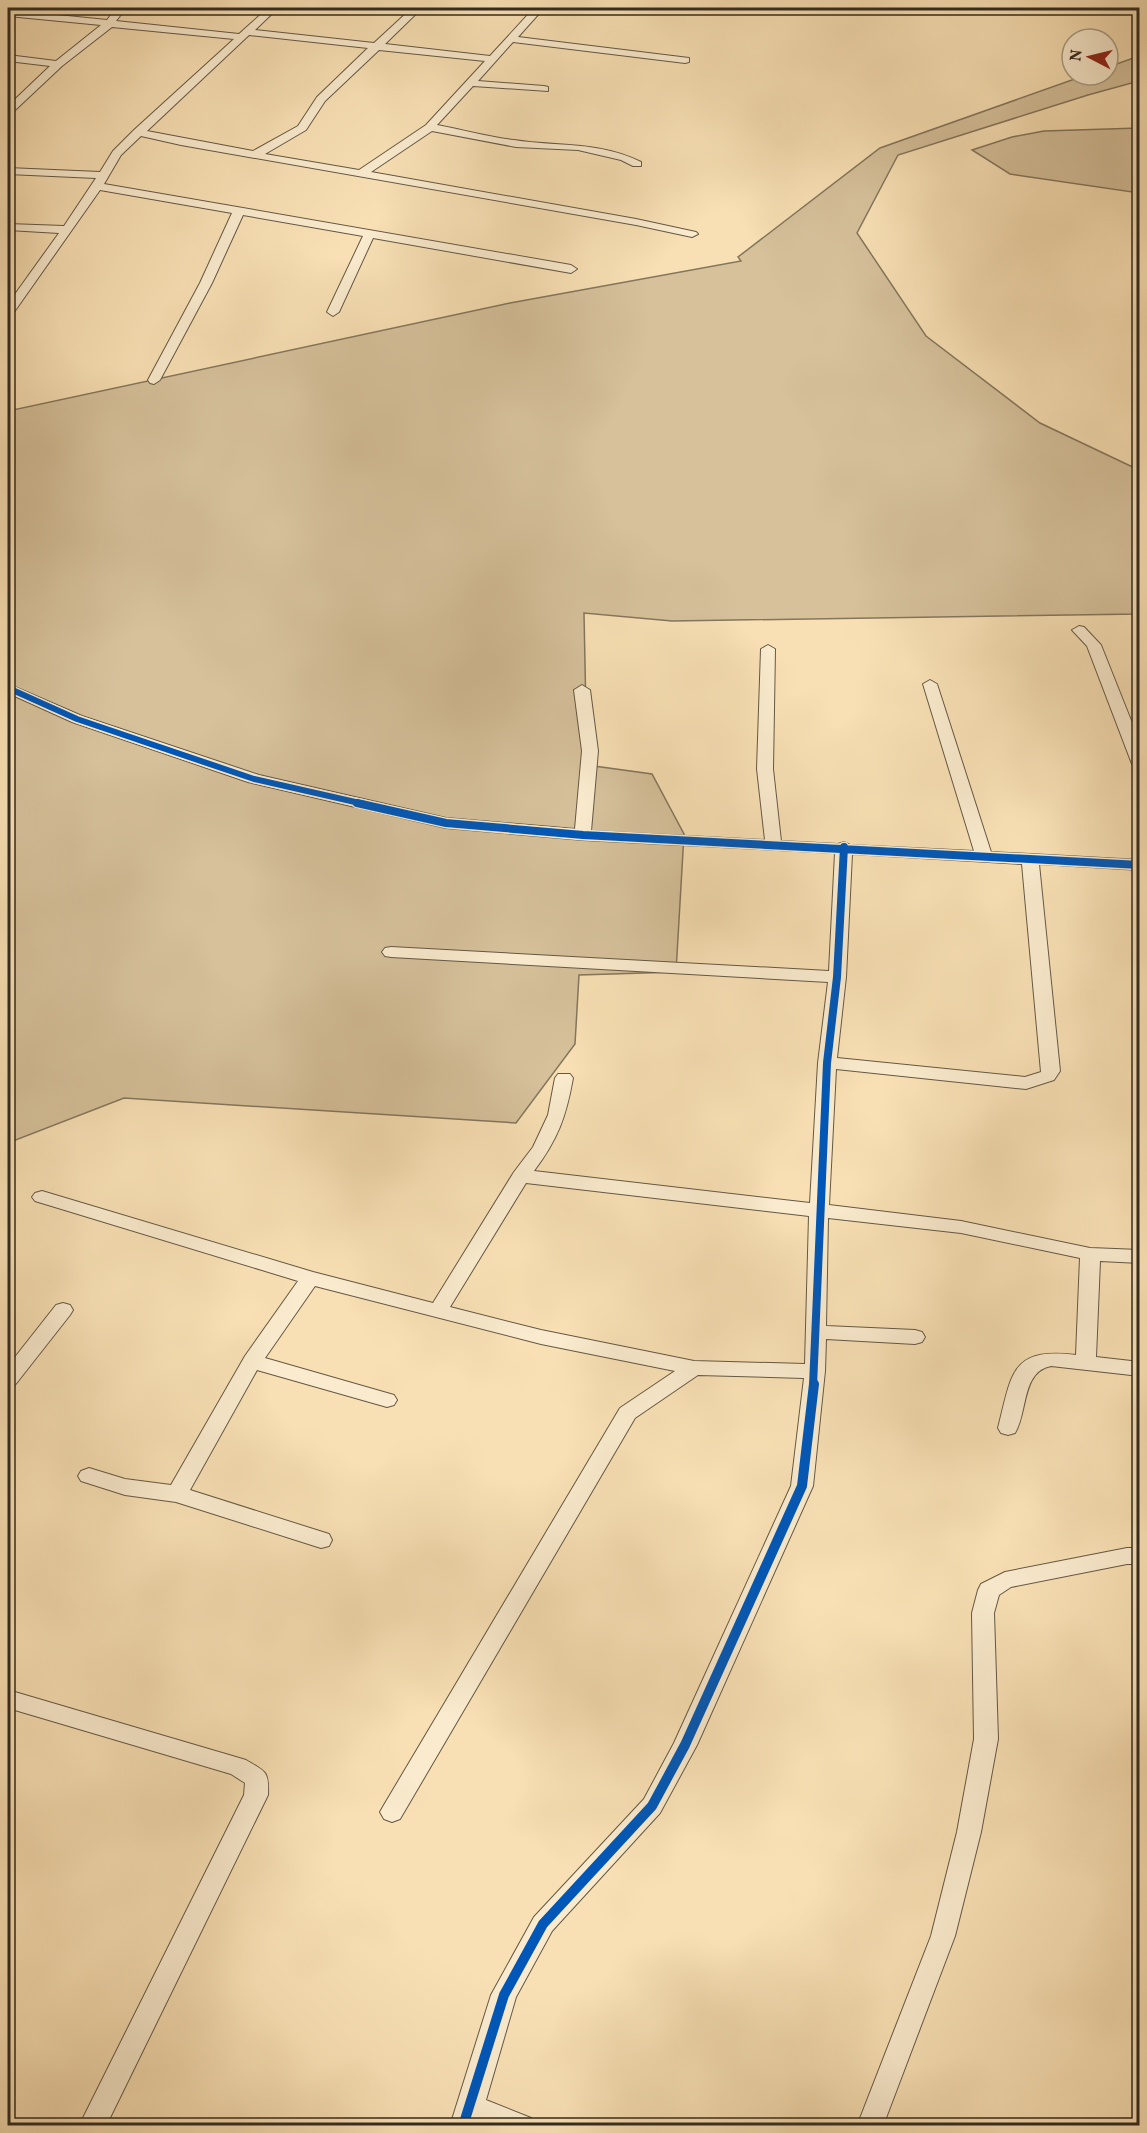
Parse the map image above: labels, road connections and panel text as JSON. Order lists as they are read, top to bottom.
{
  "north": "left"
}
